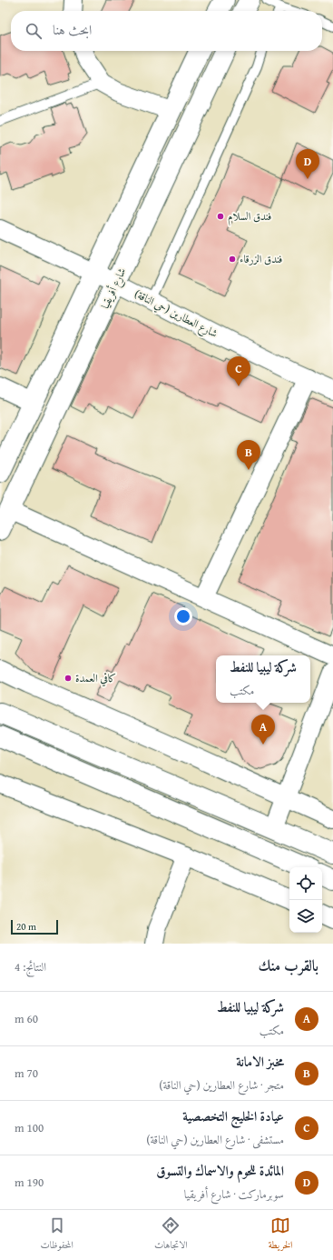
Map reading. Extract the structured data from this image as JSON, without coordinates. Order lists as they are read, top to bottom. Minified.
{"streets":{"main road":["شارع أفريقيا"],"street":["شارع العطارين (حي الناقة)"]},"crossings":[["شارع أفريقيا","شارع العطارين (حي الناقة)"]],"places":["فندق السلام","فندق الزرقاء","كافي العمدة"],"scale_bar":"20 m","page":{"search":"ابحث هنا","pins":["D","C","B","A"],"popup":["شركة ليبيا للنفط","مكتب"],"scale":"20 m","heading":["بالقرب منك","النتائج: 4"],"list":[{"mark":"A","name":"شركة ليبيا للنفط","note":"مكتب","value":"60 m"},{"mark":"B","name":"مخبز الامانة","note":"متجر · شارع العطارين (حي الناقة)","value":"70 m"},{"mark":"C","name":"عيادة الخليج التخصصية","note":"مستشفى · شارع العطارين (حي الناقة)","value":"100 m"},{"mark":"D","name":"المائدة للحوم والاسماك والتسوق","note":"سوبرماركت · شارع أفريقيا","value":"190 m"}],"nav":["الخريطة","الاتجاهات","المحفوظات"]}}
